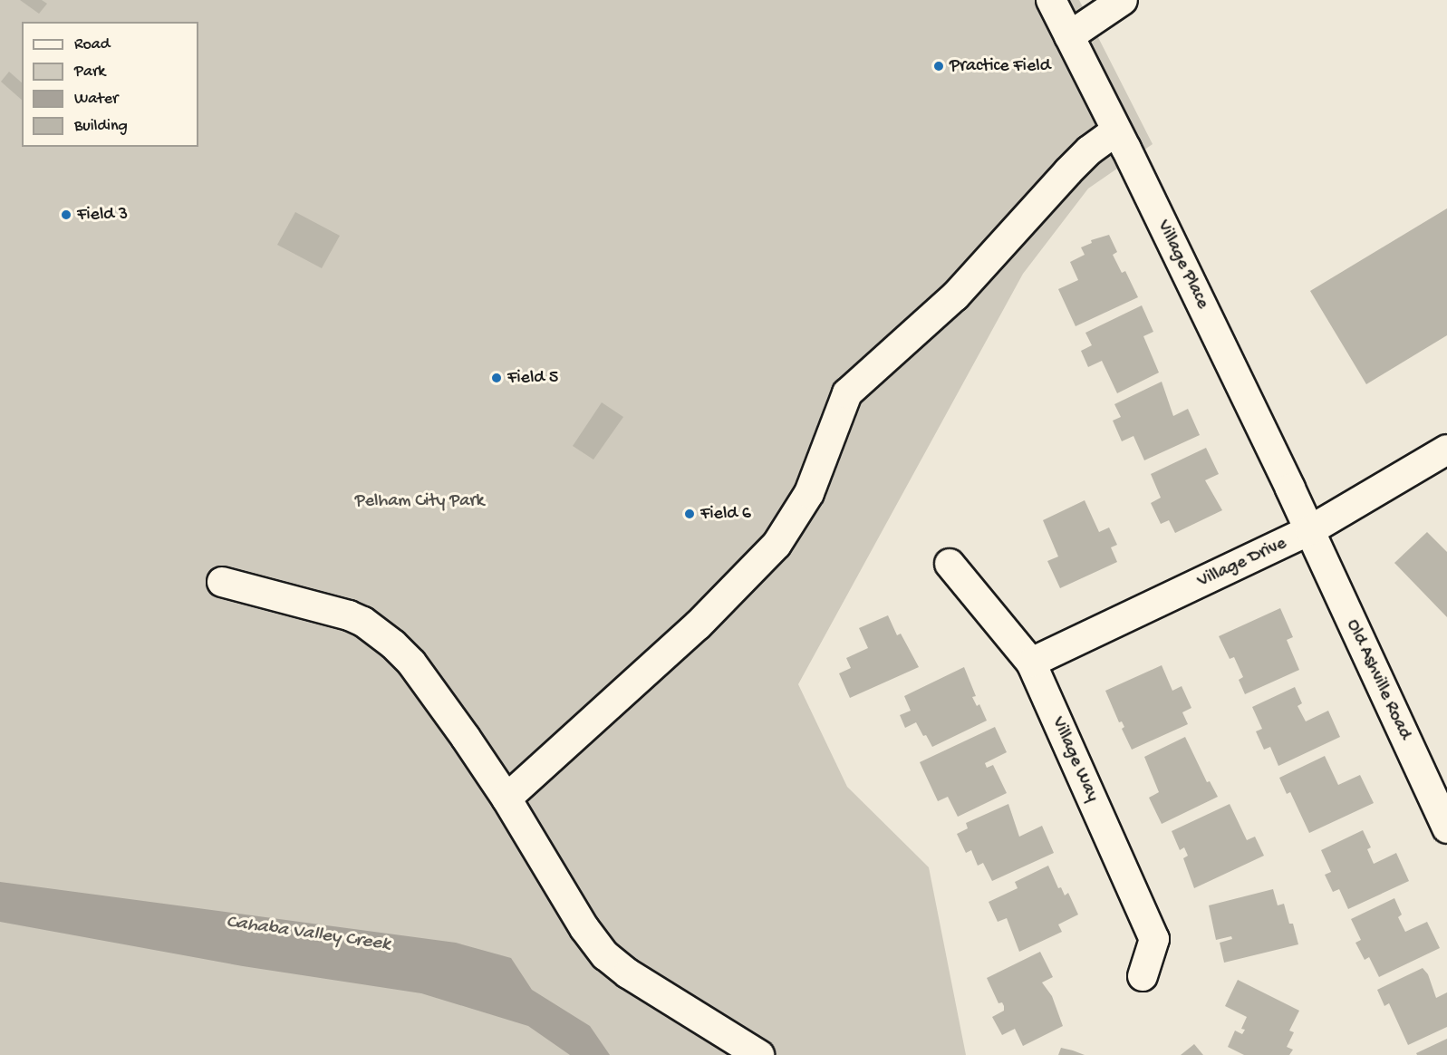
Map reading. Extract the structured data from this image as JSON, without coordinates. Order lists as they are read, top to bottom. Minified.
{"streets":{"street":["Village Place","Village Drive","Old Ashville Road","Village Way"]},"crossings":[["Village Place","Village Drive"],["Village Place","Old Ashville Road"],["Village Drive","Old Ashville Road"],["Village Drive","Village Way"]],"water":["Cahaba Valley Creek"],"parks":["Pelham City Park"],"places":["Practice Field","Field 3","Field 5","Field 6"],"legend":["Road","Park","Water","Building"]}
